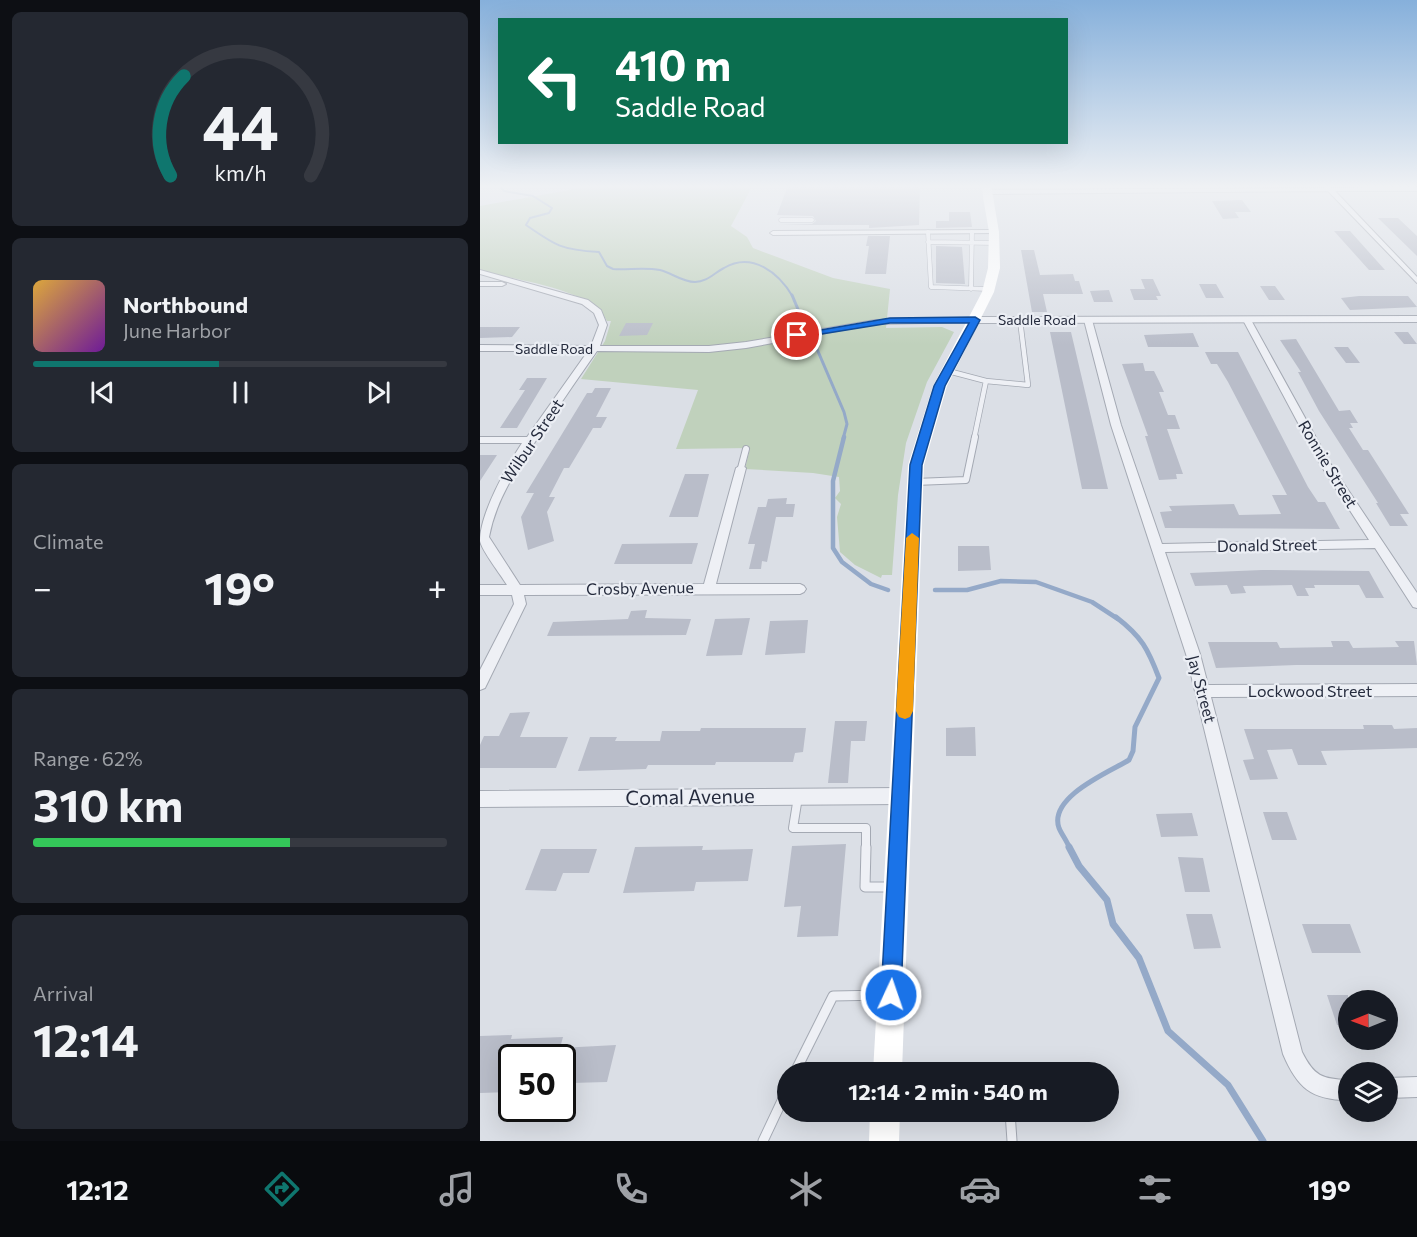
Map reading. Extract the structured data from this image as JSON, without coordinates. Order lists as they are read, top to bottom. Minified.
{"streets":{"street":["Saddle Road","Wilbur Street","Ronnie Street","Donald Street","Crosby Avenue","Jay Street","Lockwood Street","Comal Avenue"]},"crossings":[["Saddle Road","Wilbur Street"],["Saddle Road","Ronnie Street"],["Saddle Road","Jay Street"],["Wilbur Street","Crosby Avenue"],["Ronnie Street","Donald Street"],["Donald Street","Jay Street"],["Jay Street","Lockwood Street"]],"north":"left","page":{"turn":["410 m","Saddle Road"],"song":["Northbound","June Harbor"],"tile":["Climate",["Range · 62%","310 km"],["Arrival","12:14"]],"heat":["−","19°","+"],"limit":"50","trip":"12:14 · 2 min · 540 m","tabs":["12:12","19°"],"gauge":["44","km/h"]}}
